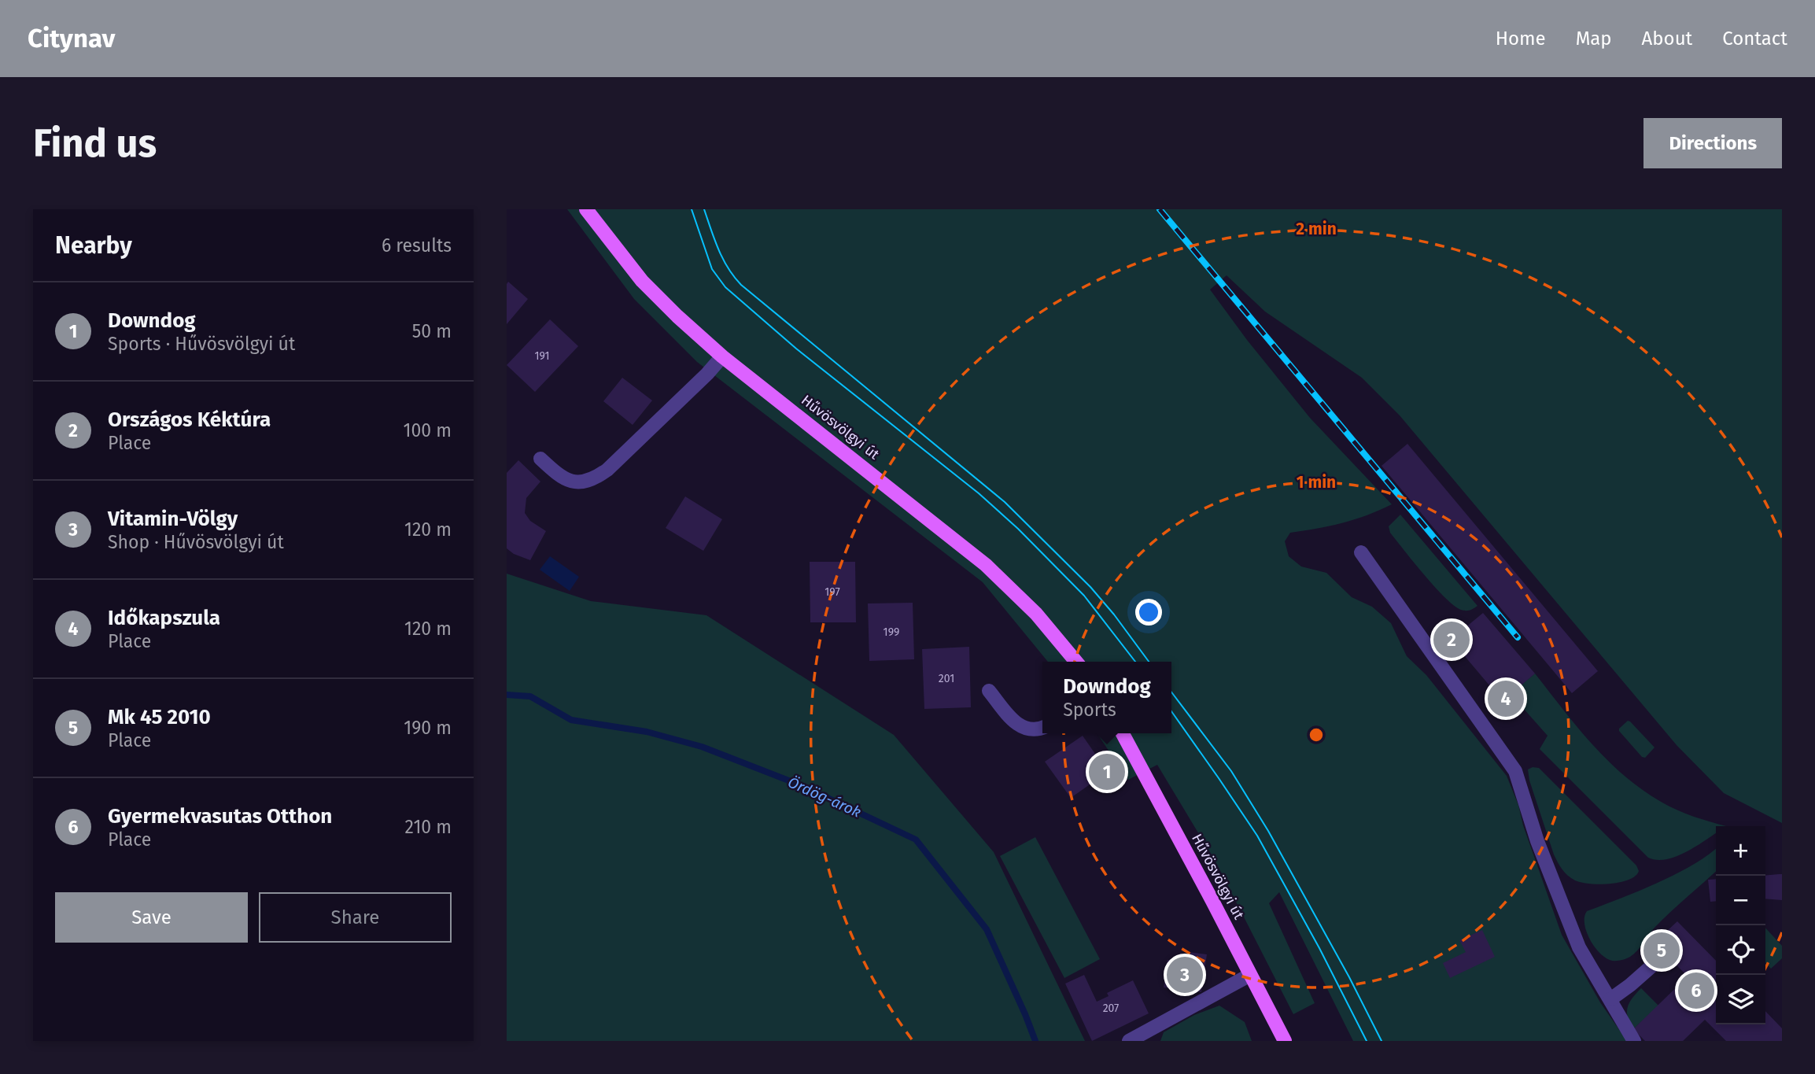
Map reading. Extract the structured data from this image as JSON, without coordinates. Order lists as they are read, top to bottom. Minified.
{"streets":{"main road":["Hűvösvölgyi út"]},"water":["Ördög-árok"],"house_numbers":["191","197","199","201","207"],"page":{"header":"Citynav","nav":["Home","Map","About","Contact"],"buttons":["Directions",["Save","Share"]],"title":"Find us","heading":["Nearby","6 results"],"list":[{"mark":"1","name":"Downdog","note":"Sports · Hűvösvölgyi út","value":"50 m"},{"mark":"2","name":"Országos Kéktúra","note":"Place","value":"100 m"},{"mark":"3","name":"Vitamin-Völgy","note":"Shop · Hűvösvölgyi út","value":"120 m"},{"mark":"4","name":"Időkapszula","note":"Place","value":"120 m"},{"mark":"5","name":"Mk 45 2010","note":"Place","value":"190 m"},{"mark":"6","name":"Gyermekvasutas Otthon","note":"Place","value":"210 m"}],"pins":["2","4","1","5","3","6"],"popup":["Downdog","Sports"],"map_buttons":["+","−"]},"rings":["2 min","1 min"]}
